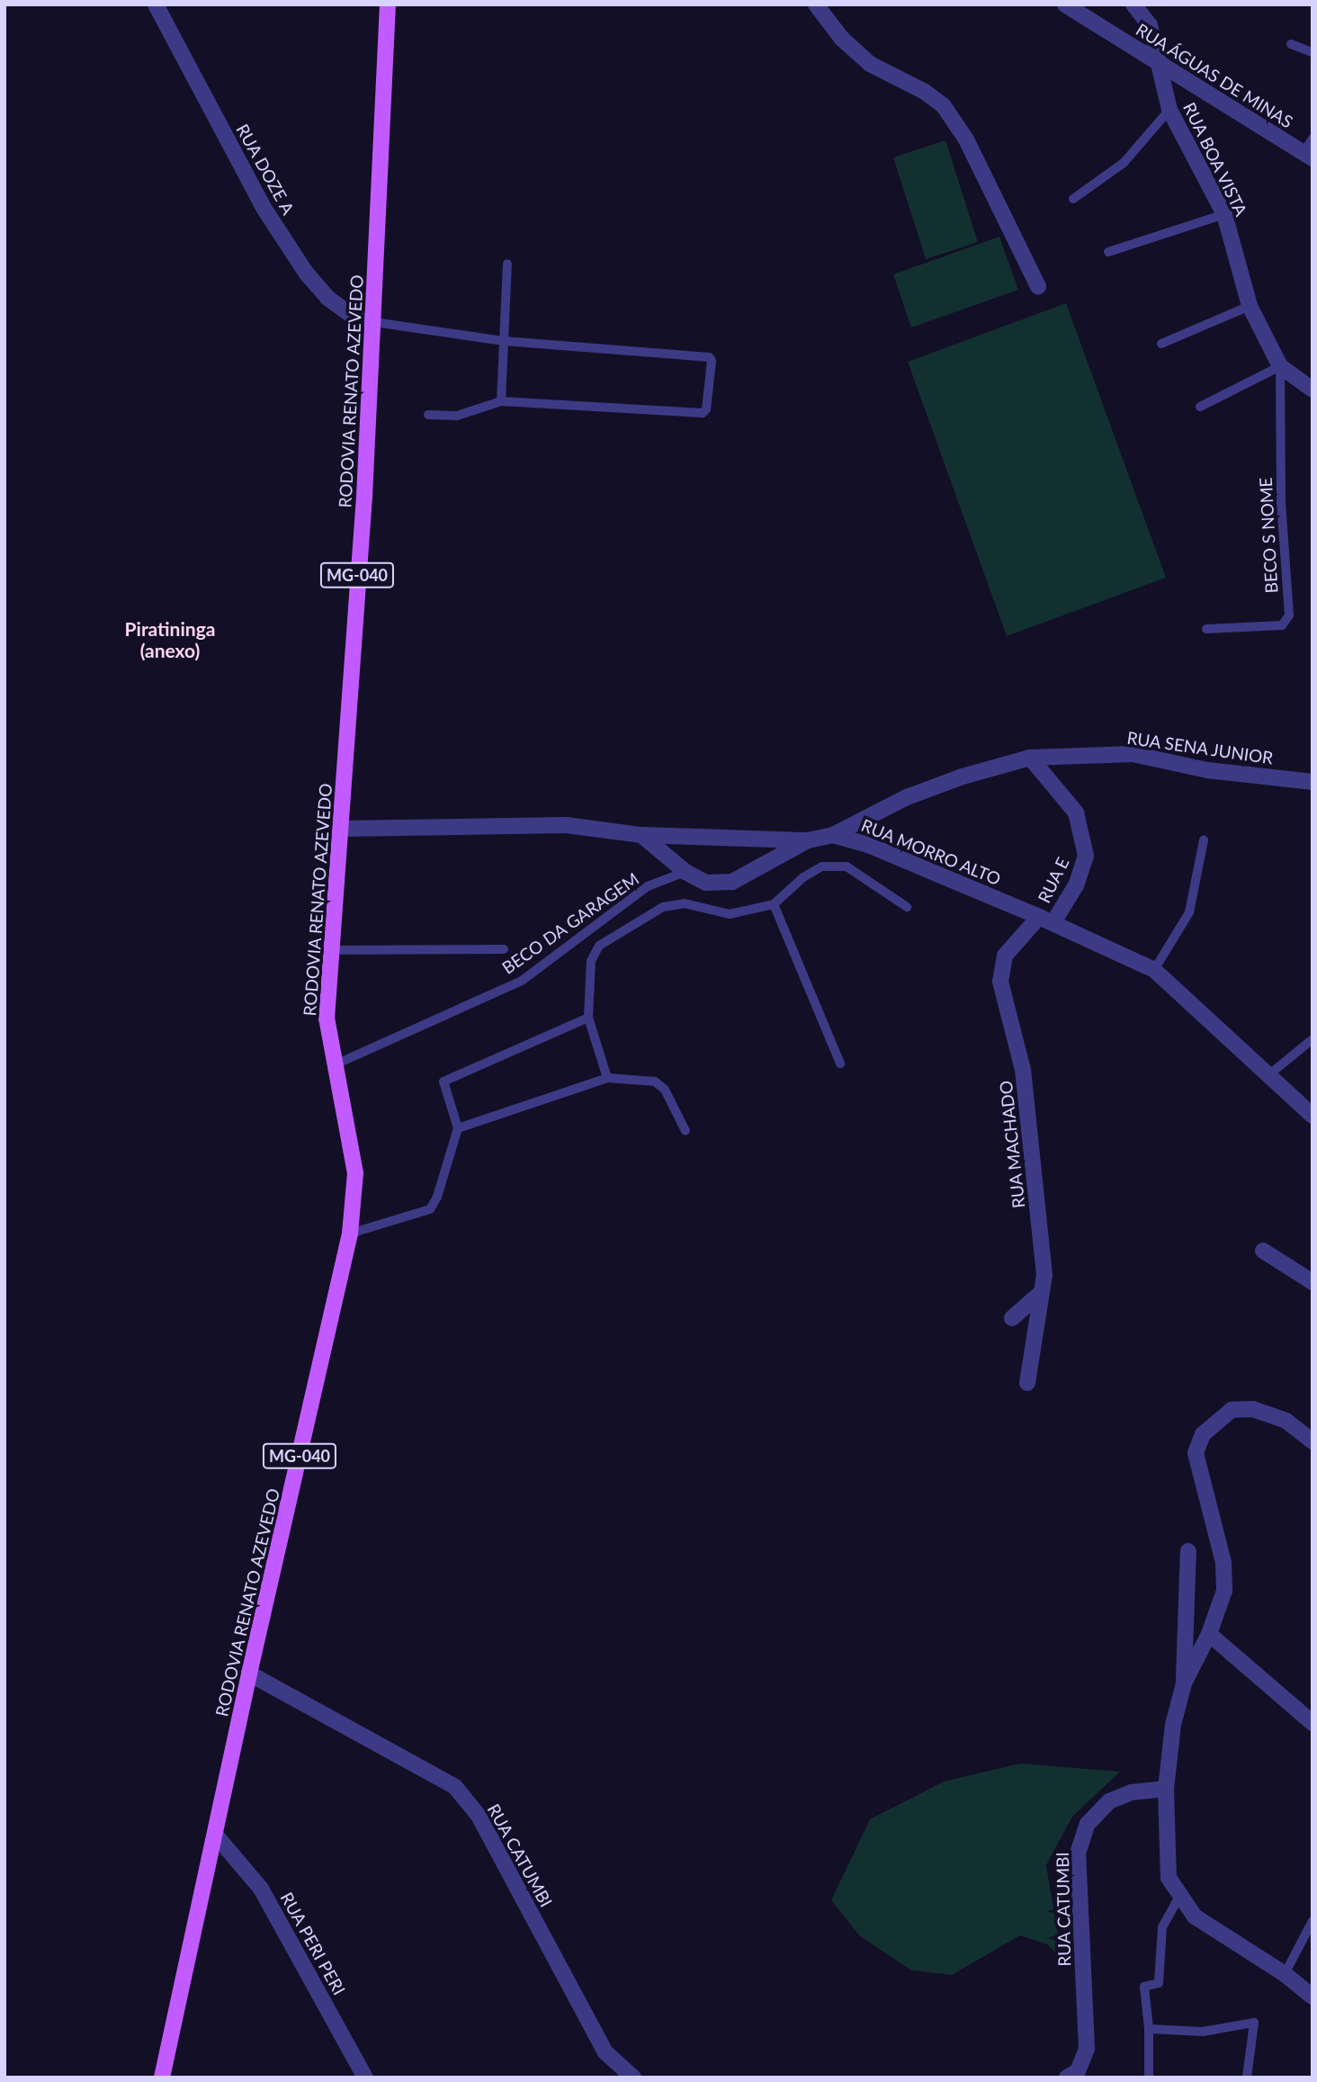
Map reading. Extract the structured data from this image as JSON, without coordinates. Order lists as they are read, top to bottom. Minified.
{"streets":{"main road":["RODOVIA RENATO AZEVEDO","MG-040"],"street":["RUA ÁGUAS DE MINAS","RUA BOA VISTA","RUA DOZE A","RUA SENA JUNIOR","RUA MORRO ALTO","RUA E","RUA MACHADO","RUA CATUMBI","RUA PERI PERI"],"lane":["BECO S NOME","BECO DA GARAGEM"]},"crossings":[["RUA ÁGUAS DE MINAS","RUA BOA VISTA"],["RUA BOA VISTA","BECO S NOME"],["RUA DOZE A","RODOVIA RENATO AZEVEDO"],["RODOVIA RENATO AZEVEDO","BECO DA GARAGEM"],["RODOVIA RENATO AZEVEDO","RUA CATUMBI"],["RODOVIA RENATO AZEVEDO","RUA PERI PERI"],["RUA SENA JUNIOR","RUA MORRO ALTO"],["RUA SENA JUNIOR","RUA E"],["RUA MORRO ALTO","RUA E"],["RUA MORRO ALTO","BECO DA GARAGEM"],["RUA MORRO ALTO","RUA MACHADO"],["RUA E","RUA MACHADO"]],"districts":["Piratininga (anexo)"]}
